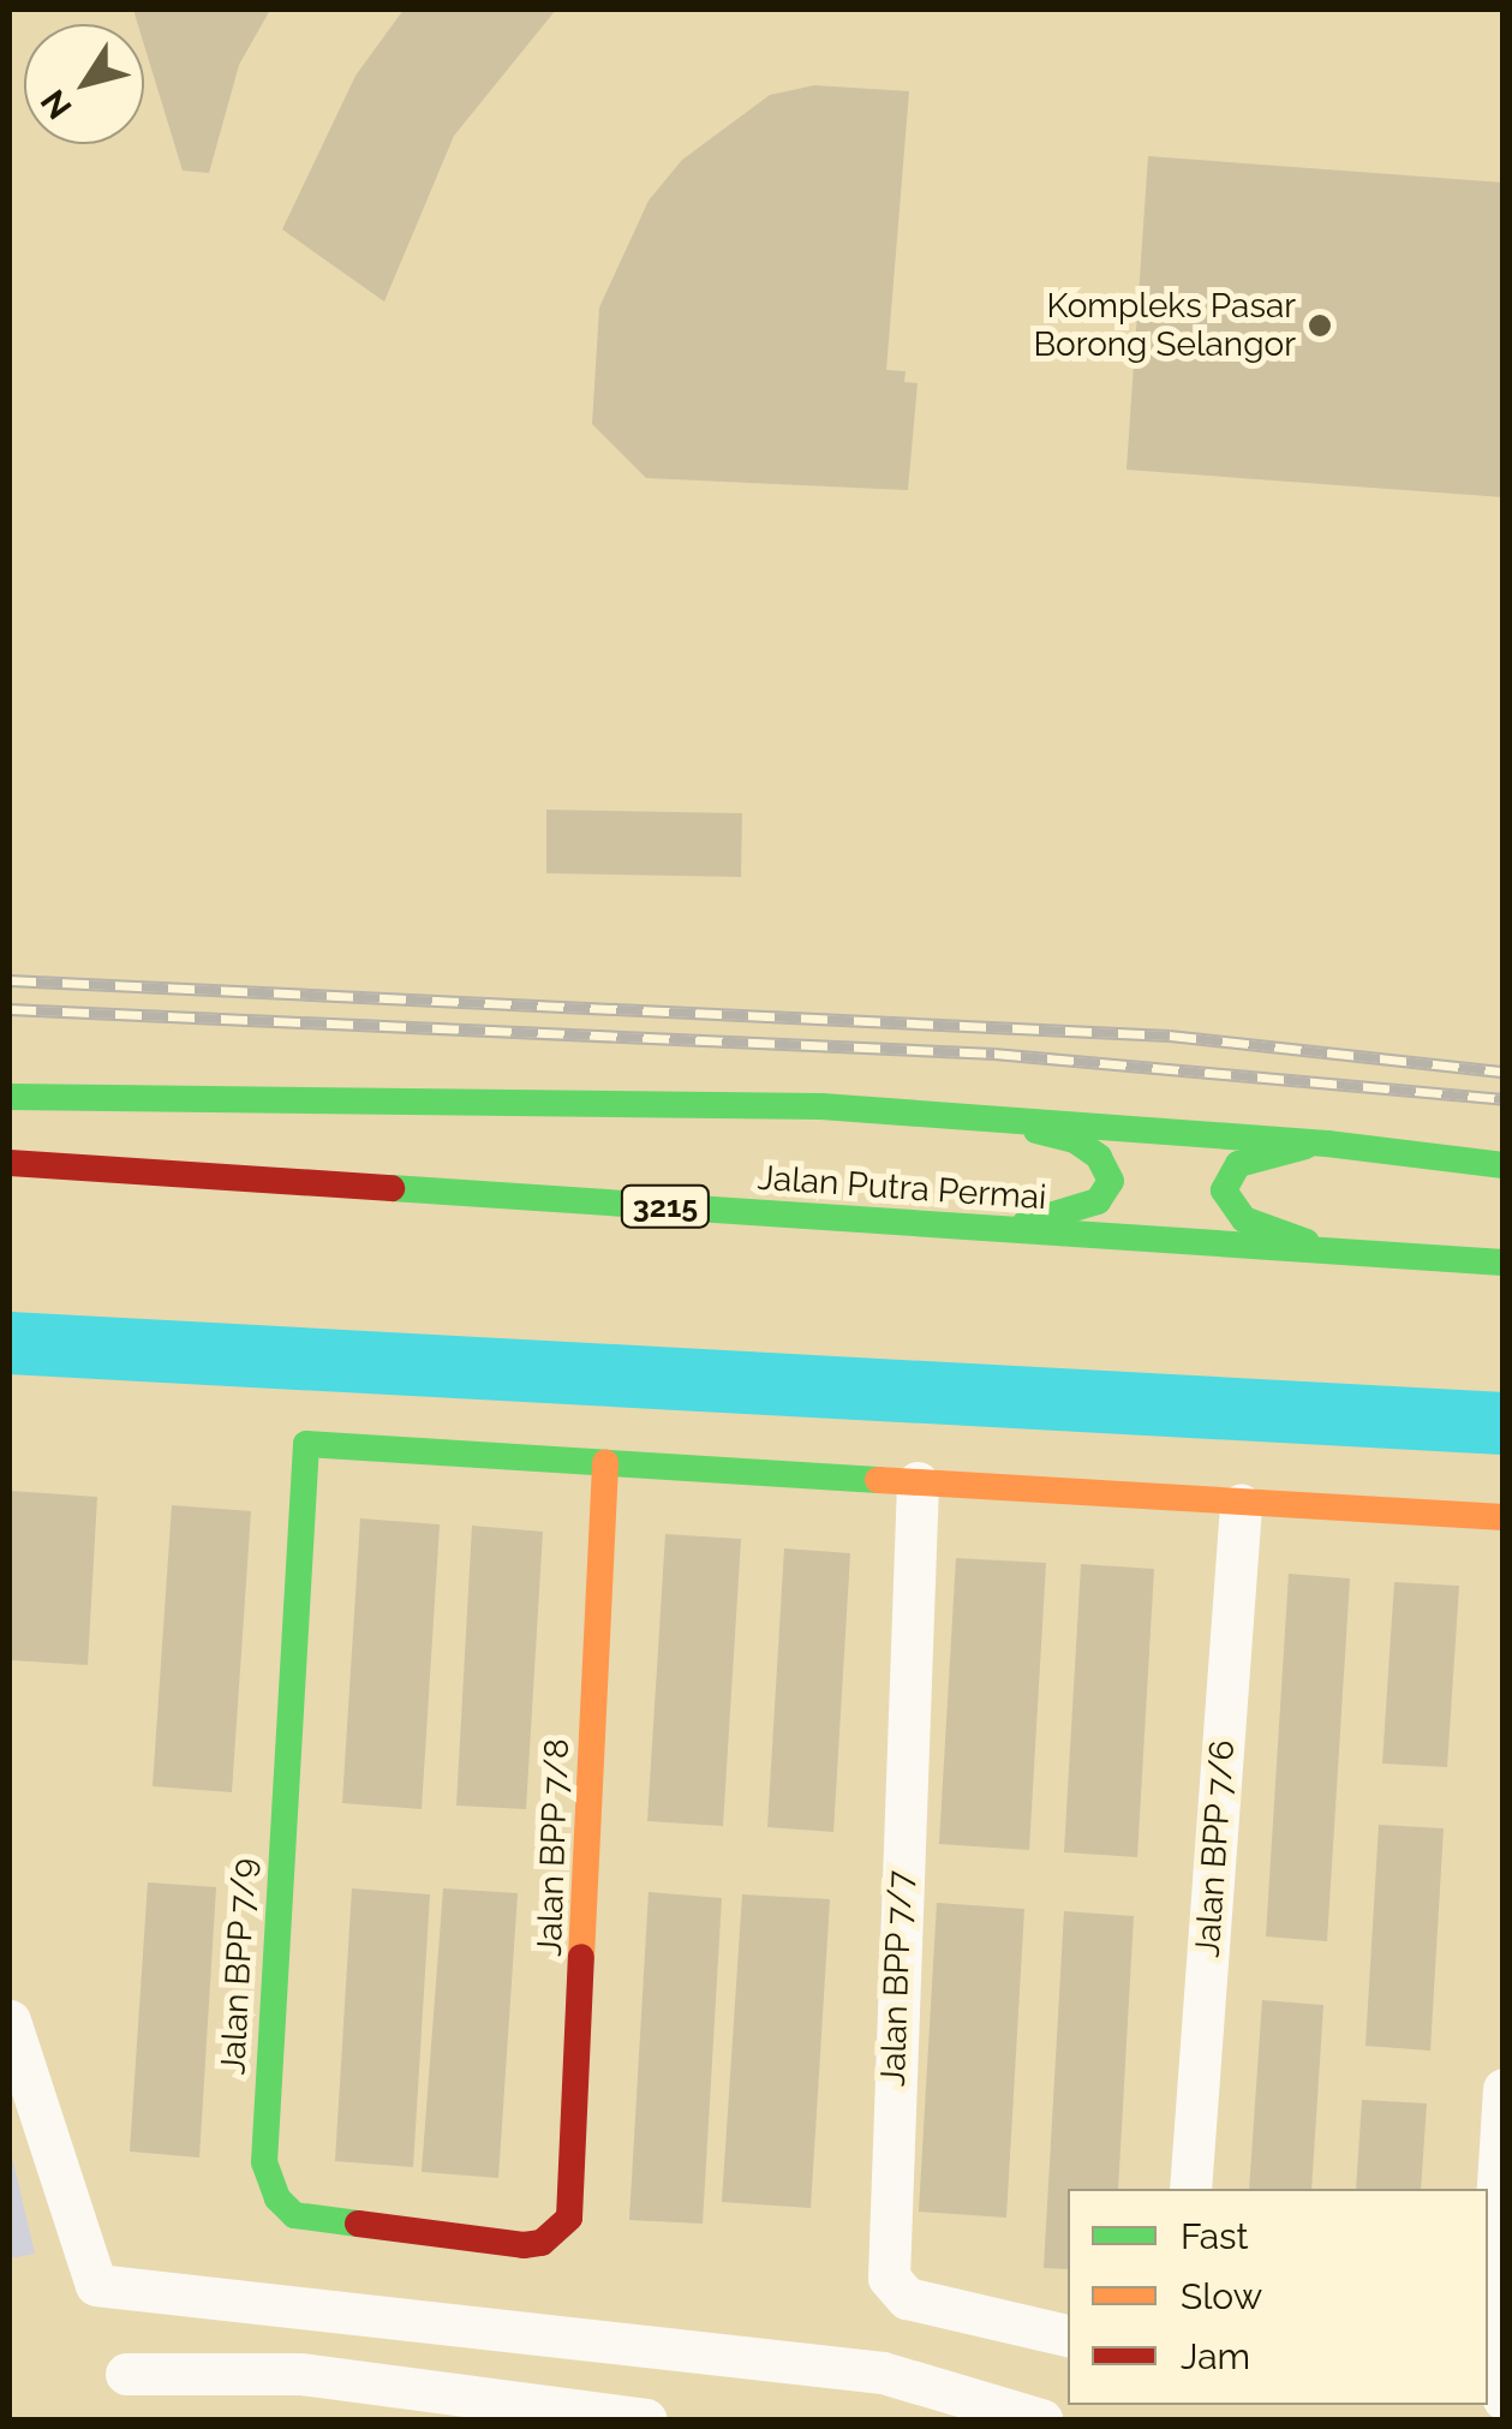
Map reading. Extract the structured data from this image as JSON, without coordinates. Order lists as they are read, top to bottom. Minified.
{"streets":{"main road":["Jalan Putra Permai","3215","Jalan BPP 7/8","Jalan BPP 7/9"],"street":["Jalan BPP 7/6","Jalan BPP 7/7"]},"crossings":[["Jalan BPP 7/8","Jalan BPP 7/9"]],"places":["Kompleks Pasar Borong Selangor"],"legend":["Fast","Slow","Jam"],"north":"bottom left"}
